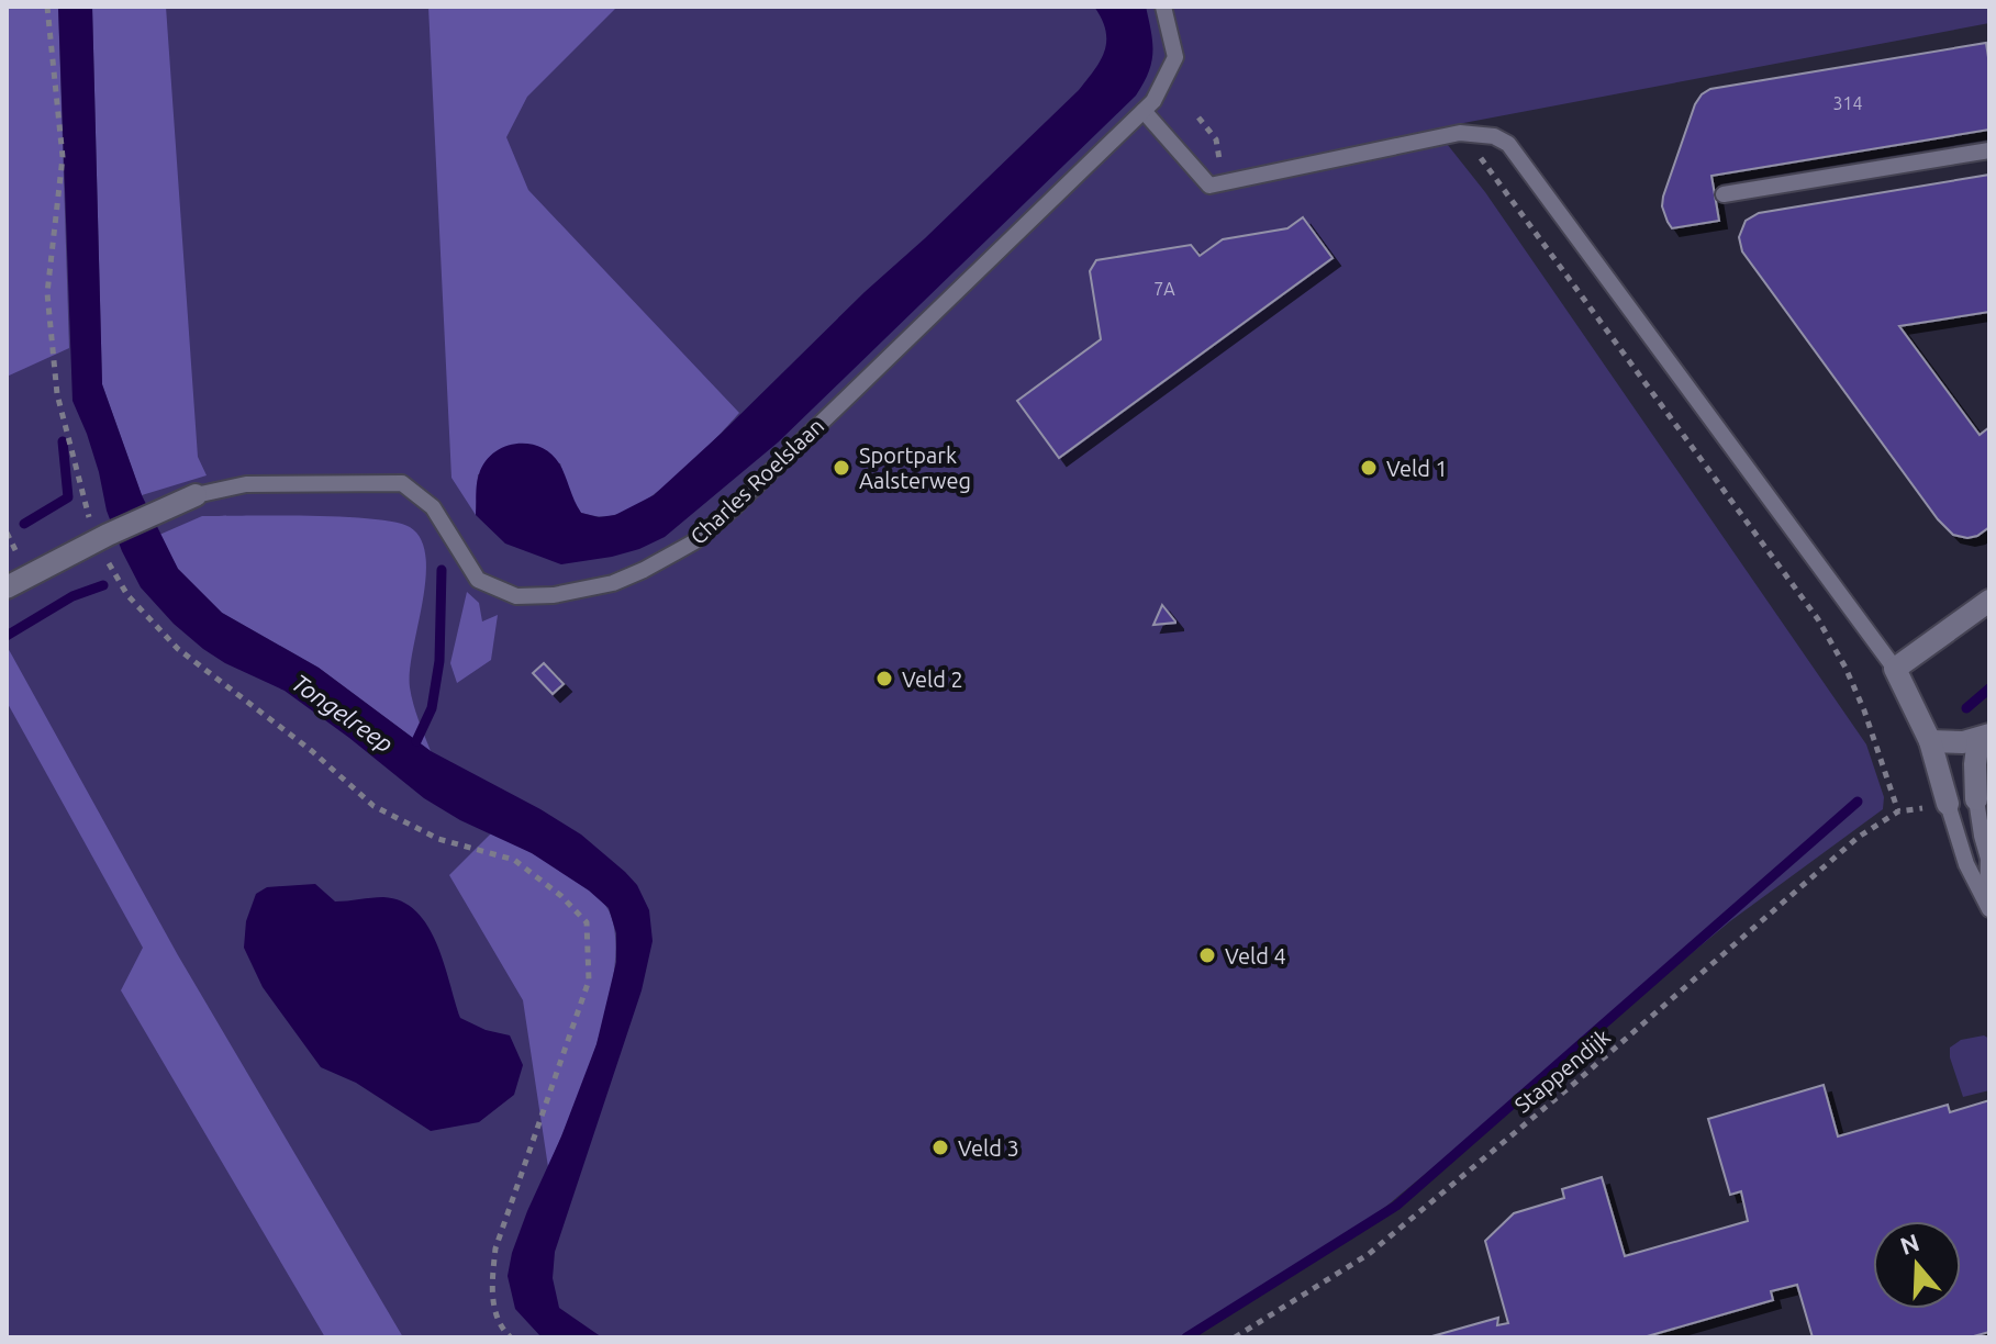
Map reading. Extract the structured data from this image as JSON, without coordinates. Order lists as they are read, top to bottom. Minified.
{"streets":{"street":["Charles Roelslaan"],"path":["Stappendijk"]},"water":["Tongelreep"],"places":["Sportpark Aalsterweg","Veld 1","Veld 2","Veld 4","Veld 3"],"house_numbers":["314","7A"],"north":"top"}
